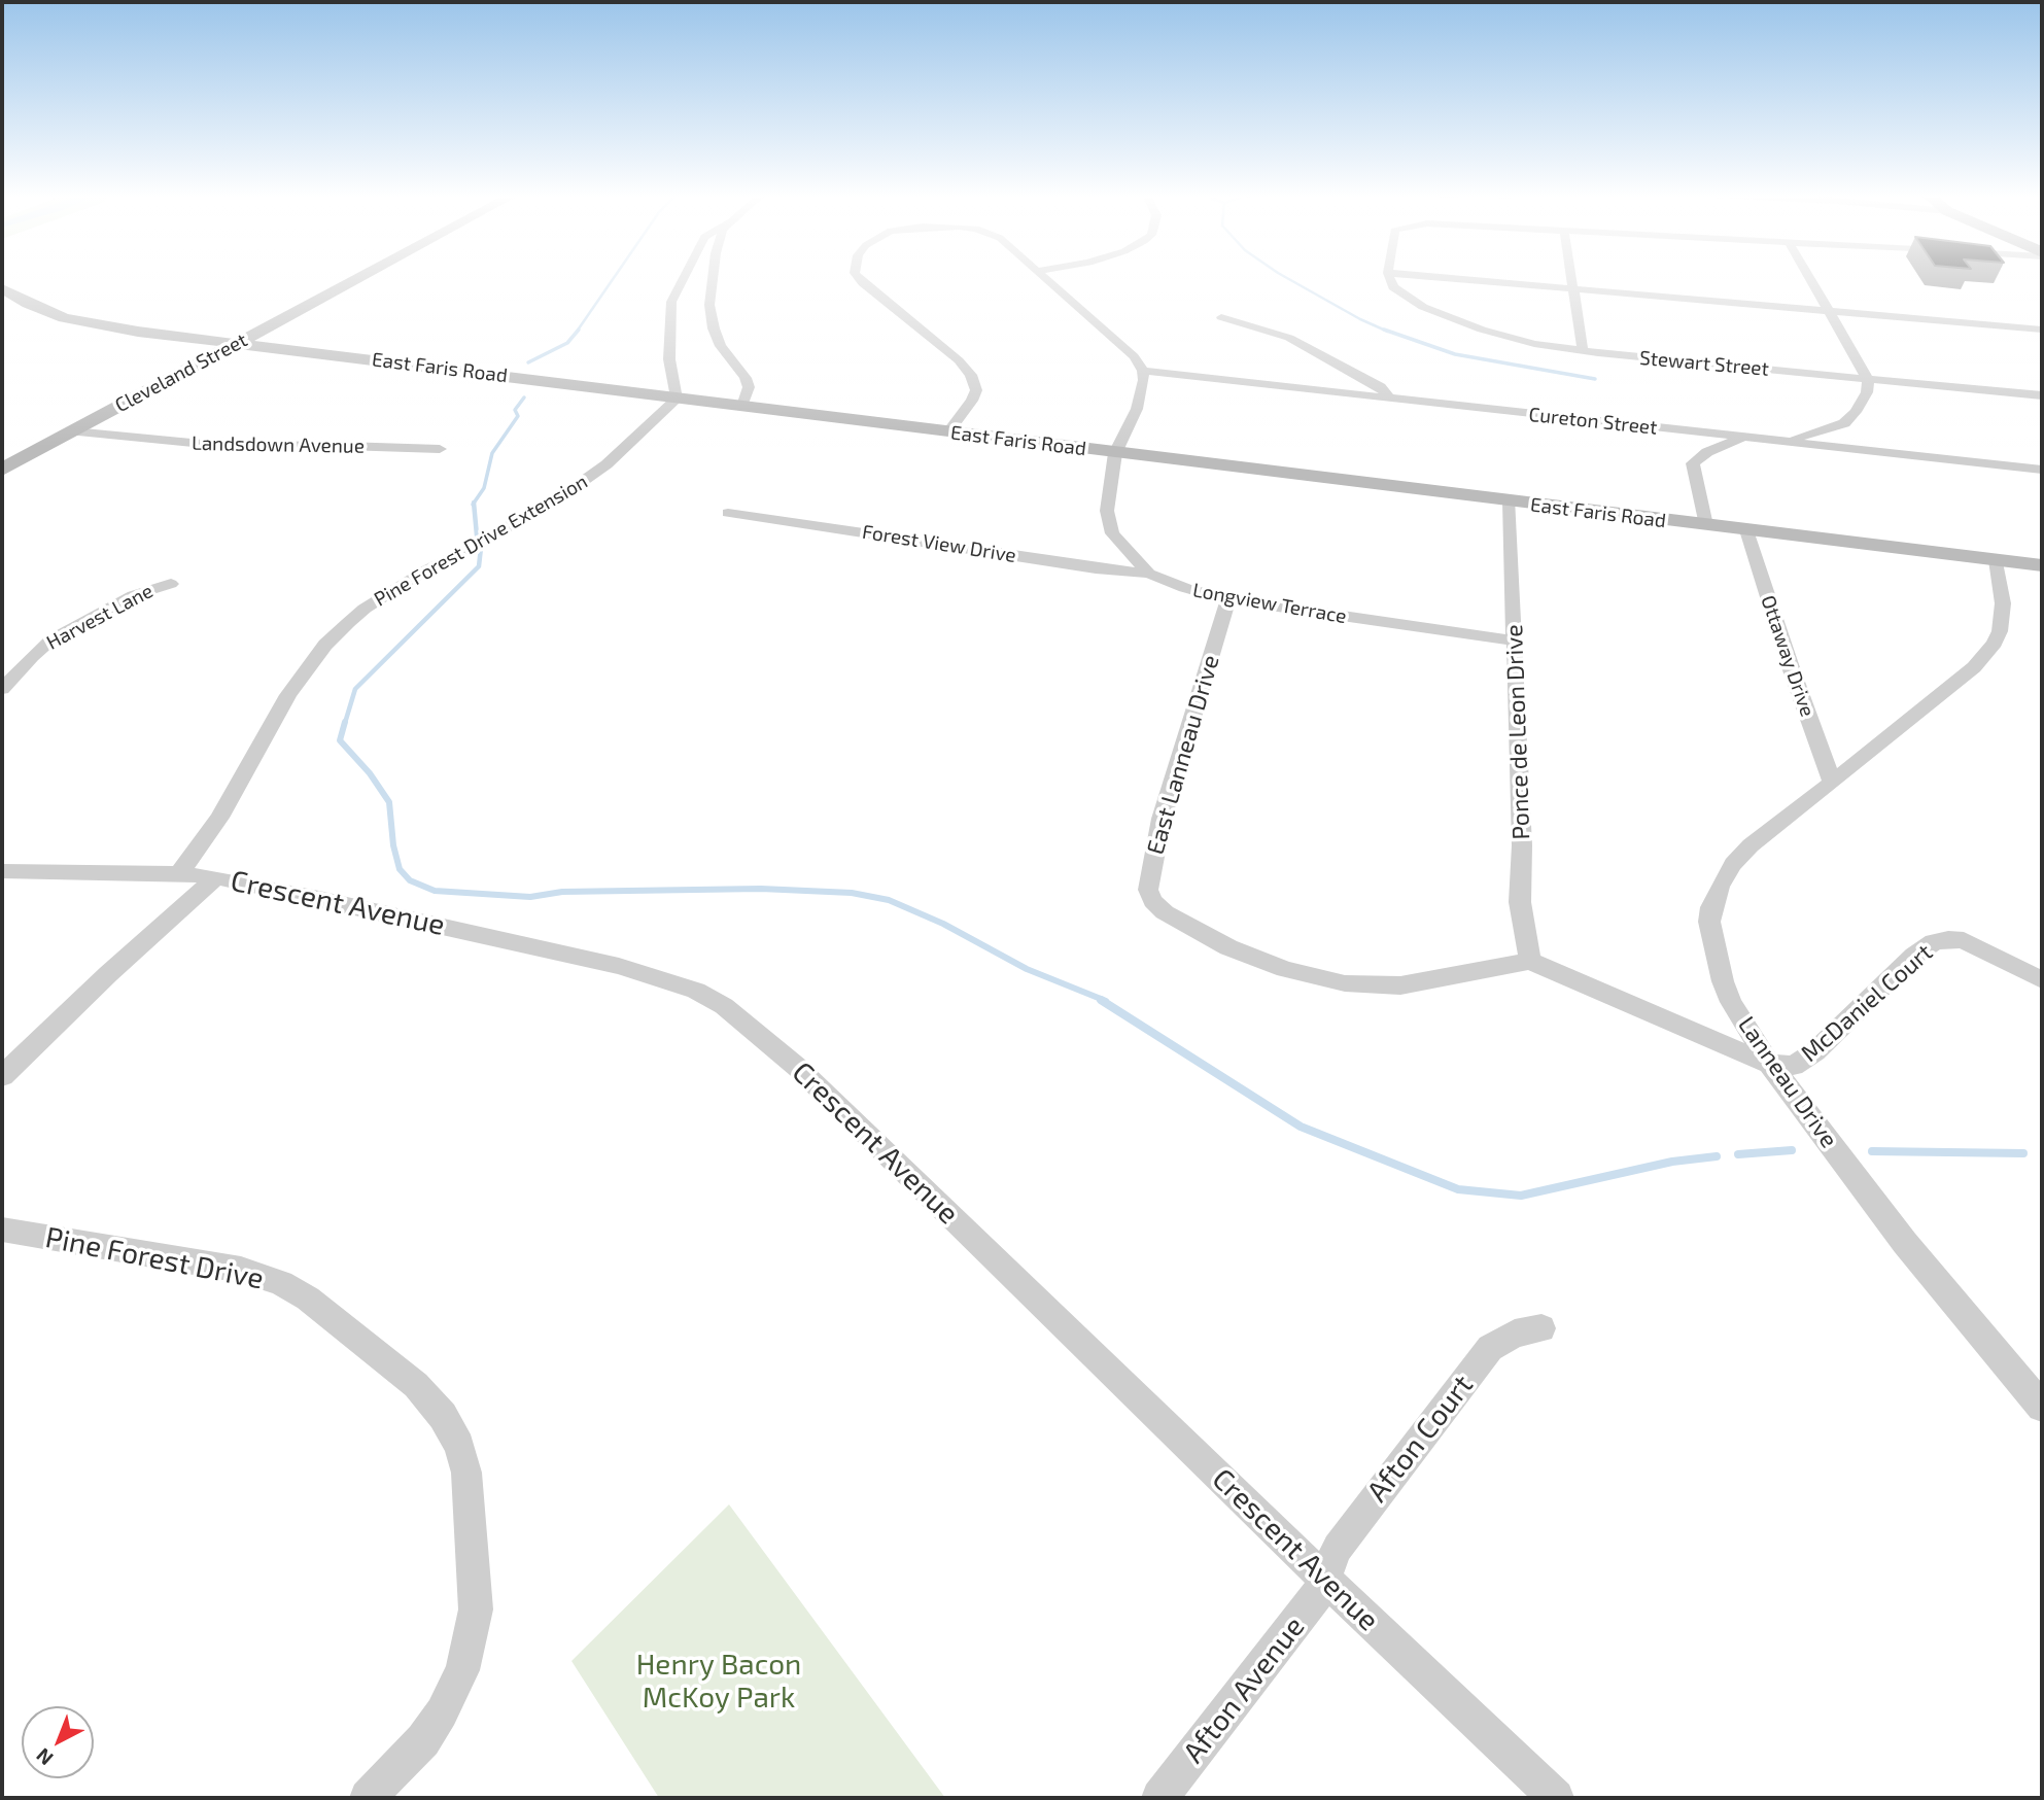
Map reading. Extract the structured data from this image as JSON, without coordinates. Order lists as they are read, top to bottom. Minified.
{"streets":{"main road":["East Faris Road","Cleveland Street"],"street":["Stewart Street","Cureton Street","Landsdown Avenue","Pine Forest Drive Extension","Forest View Drive","Longview Terrace","Harvest Lane","Ottaway Drive","Ponce de Leon Drive","East Lanneau Drive","Crescent Avenue","McDaniel Court","Lanneau Drive","Pine Forest Drive","Afton Court","Afton Avenue"]},"crossings":[["East Faris Road","Cleveland Street"],["East Faris Road","Pine Forest Drive Extension"],["East Faris Road","Longview Terrace"],["East Faris Road","Ottaway Drive"],["East Faris Road","Ponce de Leon Drive"],["East Faris Road","Lanneau Drive"],["Cleveland Street","Landsdown Avenue"],["Cureton Street","Longview Terrace"],["Pine Forest Drive Extension","Crescent Avenue"],["Forest View Drive","Longview Terrace"],["Longview Terrace","Ponce de Leon Drive"],["Longview Terrace","East Lanneau Drive"],["Ottaway Drive","Lanneau Drive"],["Ponce de Leon Drive","East Lanneau Drive"],["Crescent Avenue","Afton Court"],["Crescent Avenue","Afton Avenue"],["McDaniel Court","Lanneau Drive"],["Afton Court","Afton Avenue"]],"parks":["Henry Bacon McKoy Park"],"north":"bottom left"}
